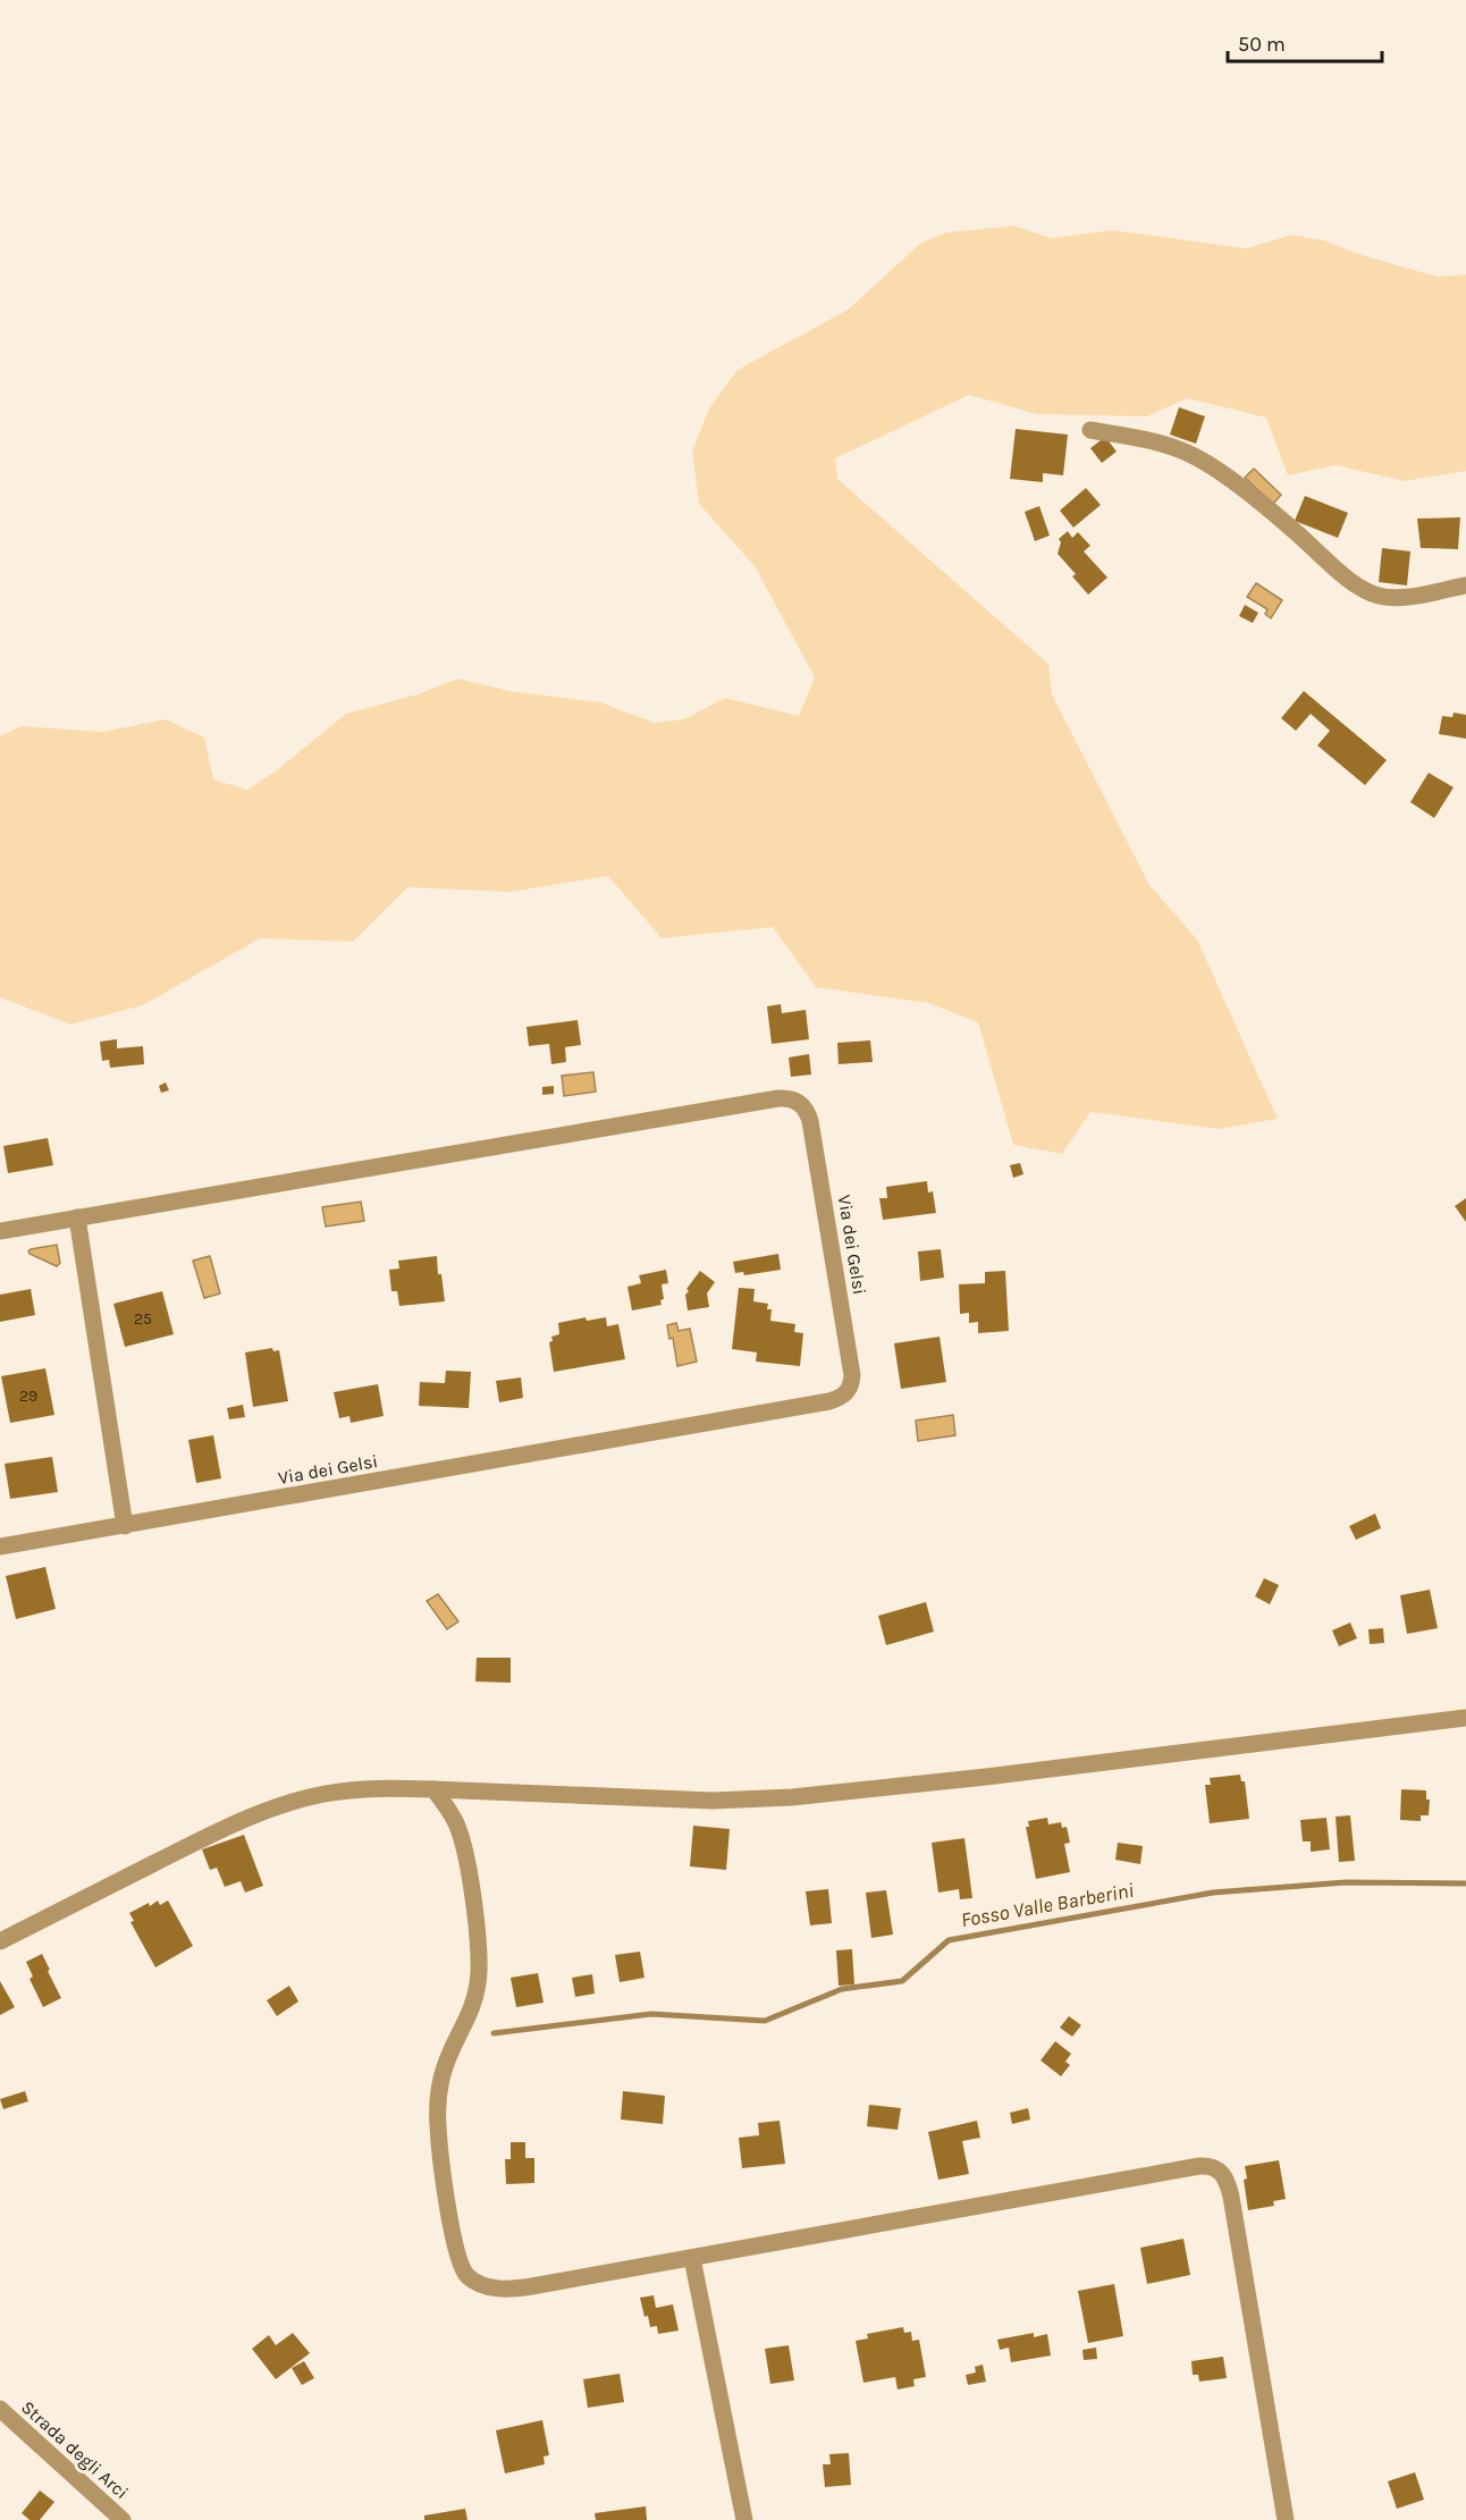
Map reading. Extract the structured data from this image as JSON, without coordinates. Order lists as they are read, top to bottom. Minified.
{"streets":{"street":["Via dei Gelsi","Strada degli Arci"]},"water":["Fosso Valle Barberini"],"house_numbers":["25","29"],"scale_bar":"50 m"}
